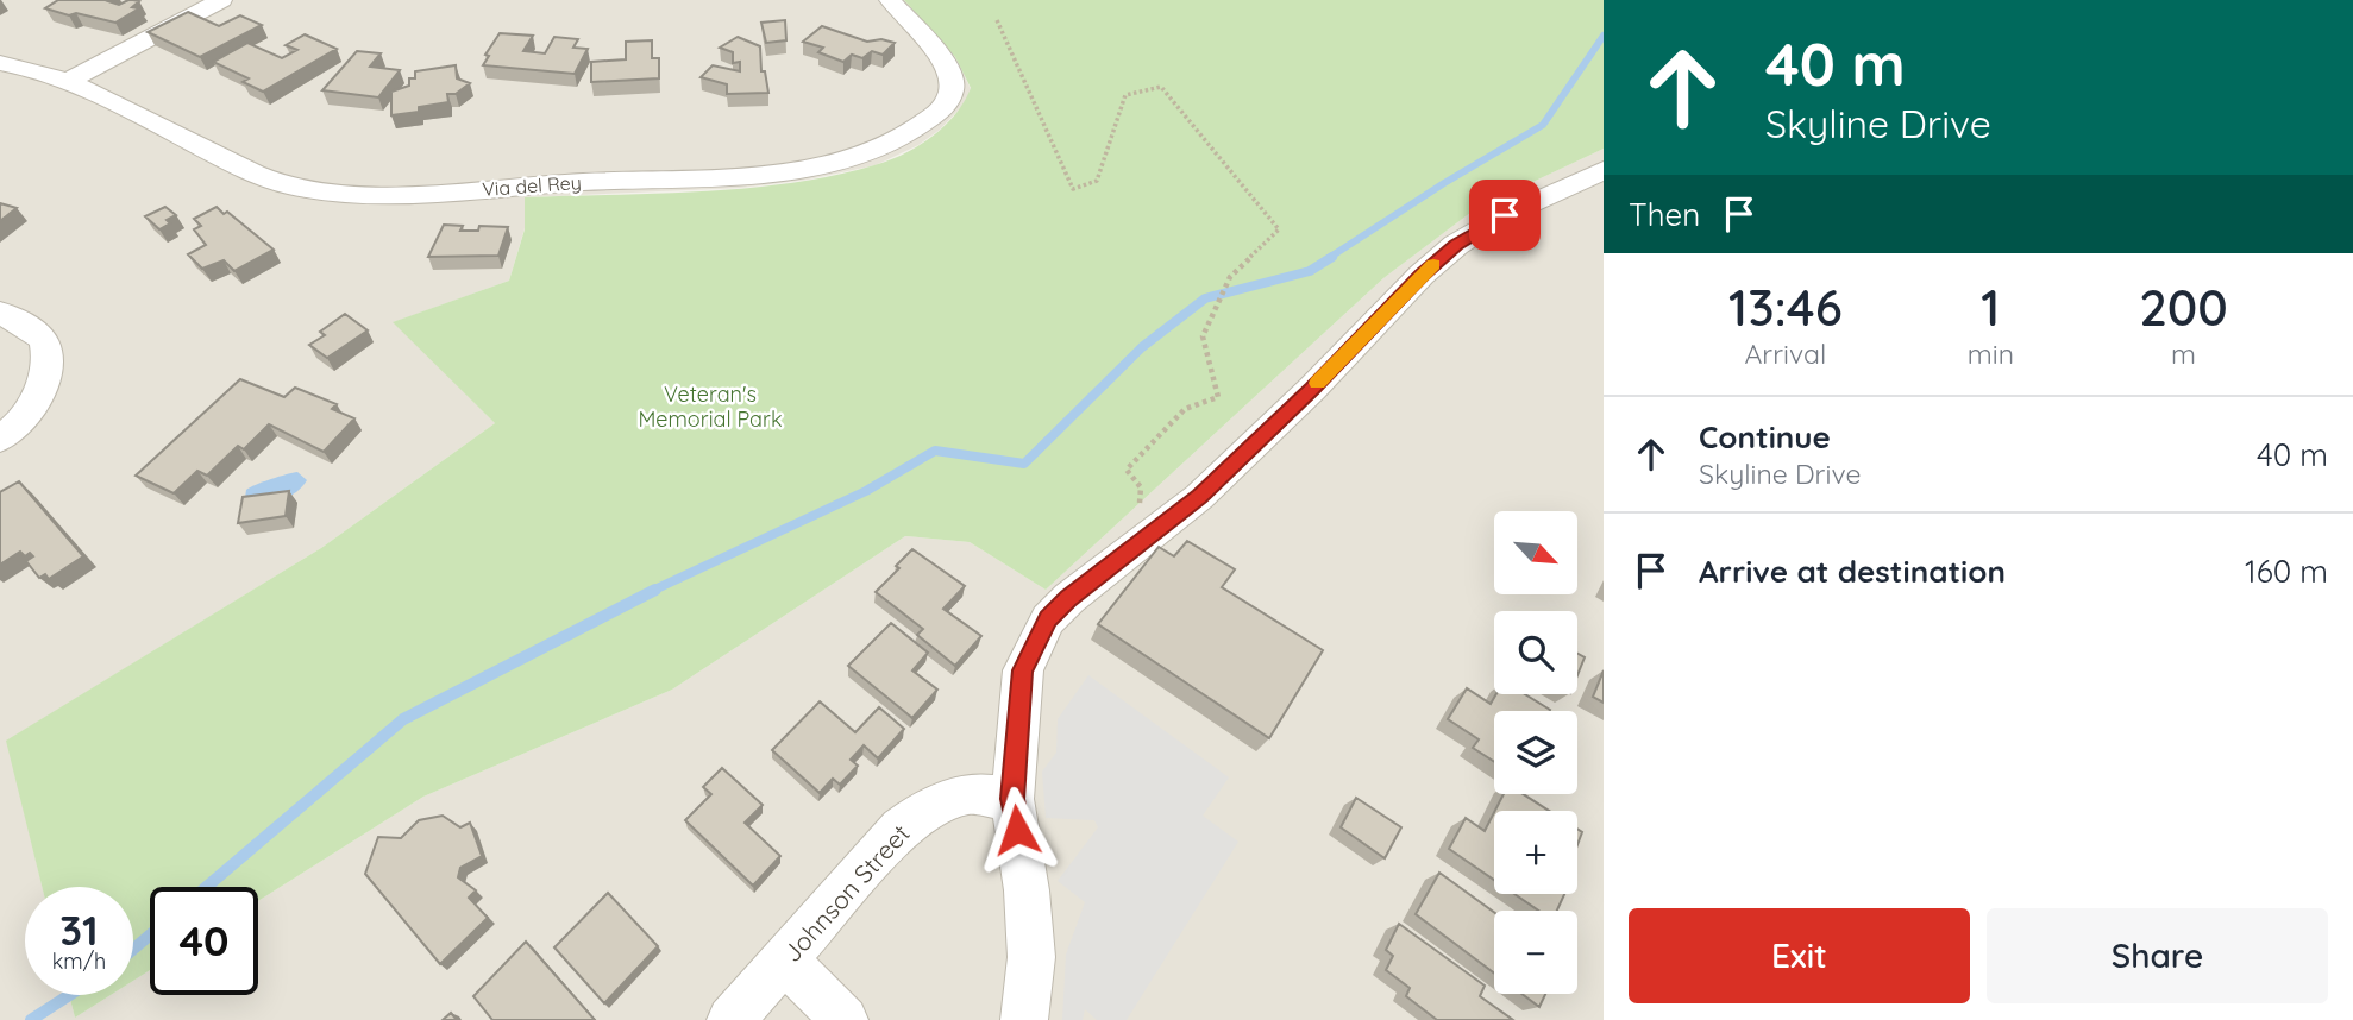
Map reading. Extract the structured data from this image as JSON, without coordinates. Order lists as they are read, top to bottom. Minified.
{"streets":{"street":["Via del Rey","Johnson Street"]},"parks":["Veteran's Memorial Park"],"north":"bottom right","page":{"turn":["40 m","Skyline Drive"],"then":"Then","eta":["13:46","Arrival","1","min","200","m"],"list":[{"name":"Continue","note":"Skyline Drive","value":"40 m"},{"name":"Arrive at destination","value":"160 m"}],"map_buttons":["+","−"],"speed":"31 km/h","limit":"40","buttons":["Exit","Share"]}}
